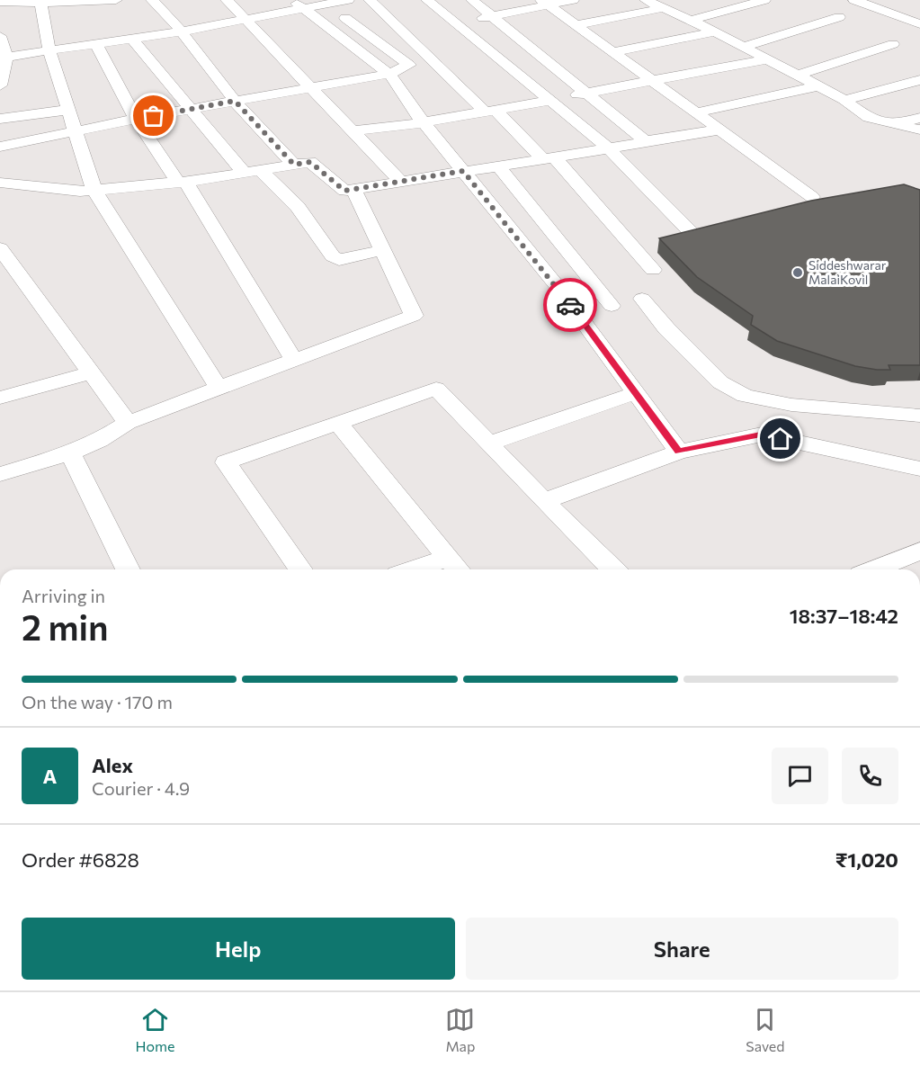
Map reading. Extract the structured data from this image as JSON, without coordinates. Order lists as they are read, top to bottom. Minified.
{"places":["Siddeshwarar MalaiKovil"],"page":{"heading":["2 min","Arriving in","18:37–18:42"],"panel":["Alex","Courier · 4.9","Order #6828","₹1,020"],"bar":"On the way · 170 m","round":"A","buttons":["Help","Share"],"tabs":["Home","Map","Saved"]}}
